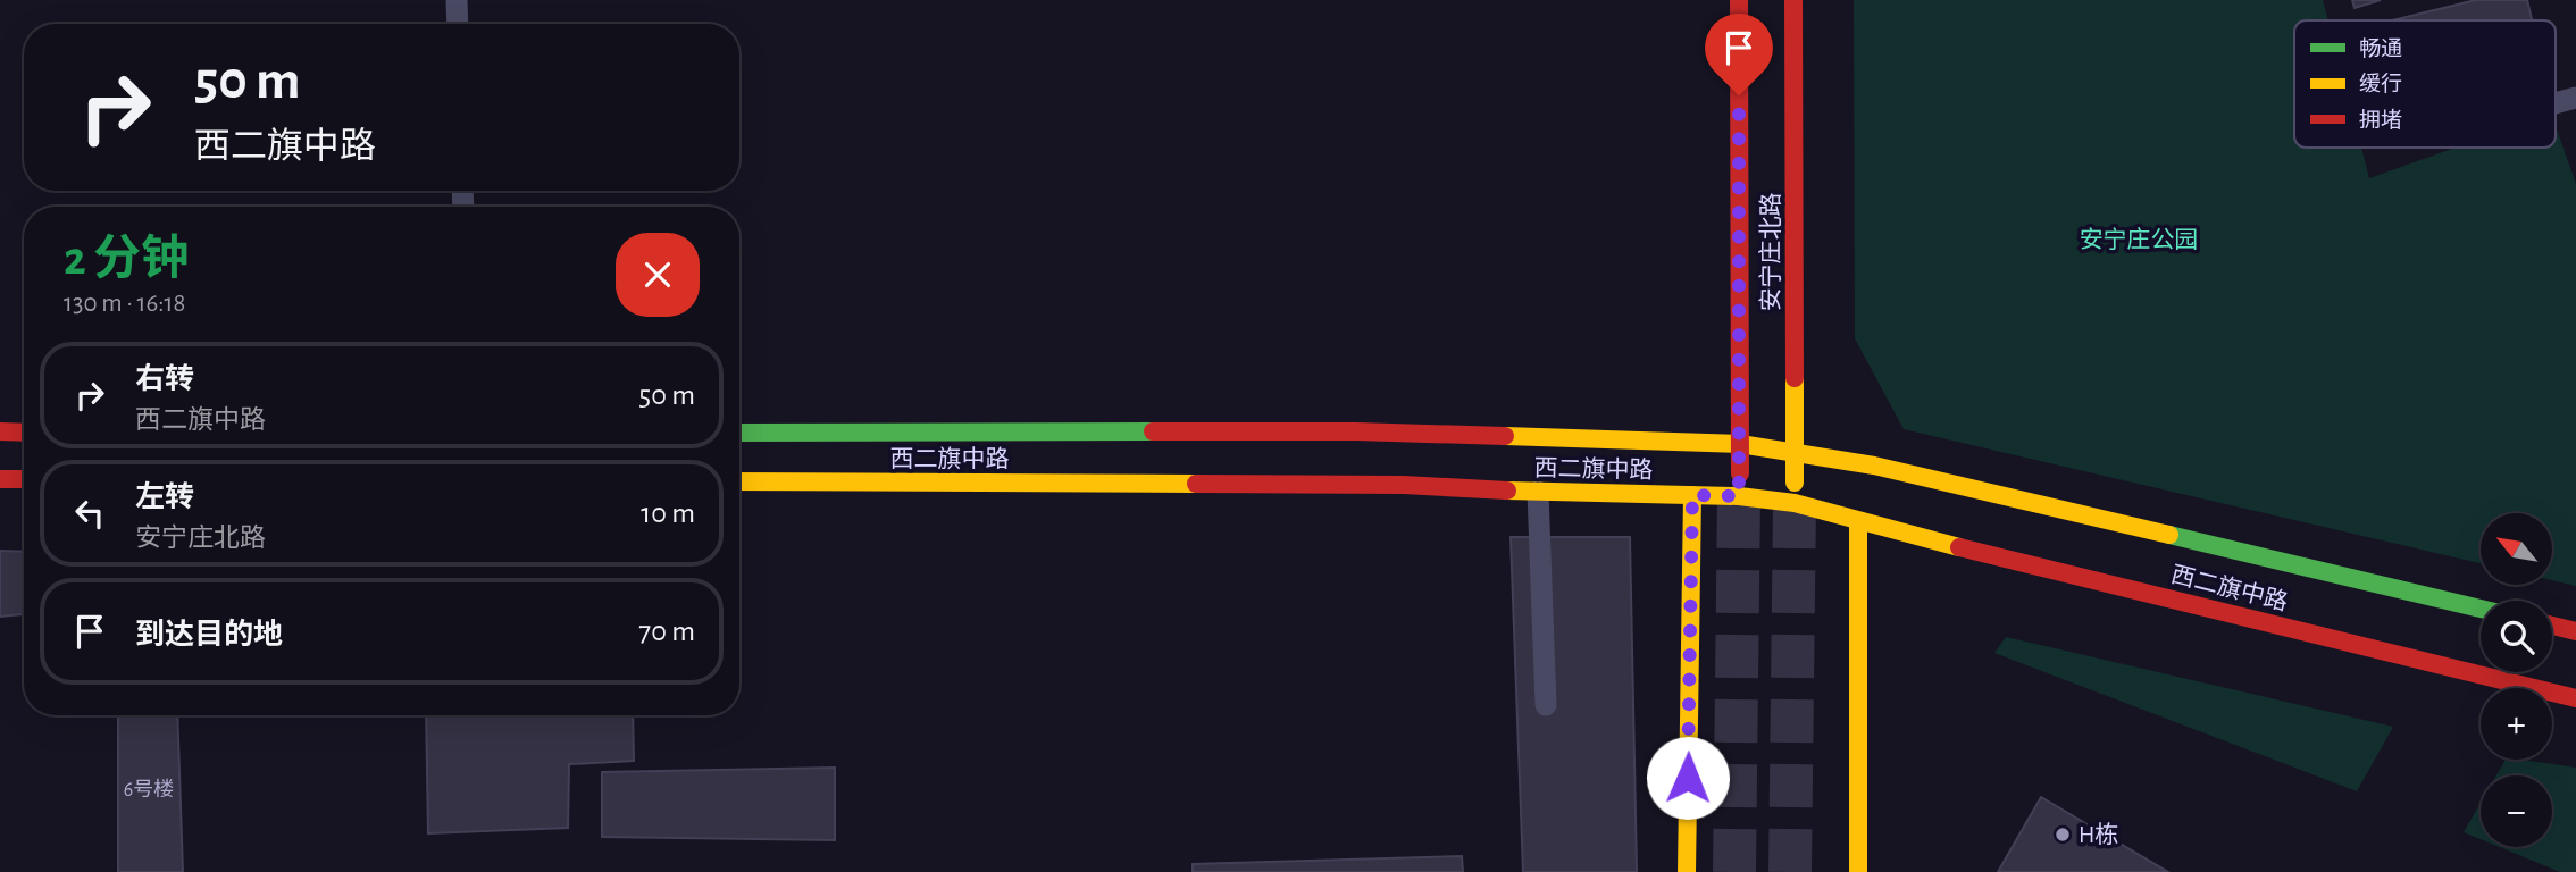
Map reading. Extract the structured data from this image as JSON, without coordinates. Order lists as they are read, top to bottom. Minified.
{"streets":{"main road":["安宁庄北路","西二旗中路"]},"crossings":[["安宁庄北路","西二旗中路"]],"parks":["安宁庄公园"],"places":["H栋"],"house_numbers":["6号楼"],"legend":["畅通","缓行","拥堵"],"north":"top left","page":{"turn":["50 m","西二旗中路"],"heading":["2 分钟","130 m · 16:18"],"list":[{"name":"右转","note":"西二旗中路","value":"50 m"},{"name":"左转","note":"安宁庄北路","value":"10 m"},{"name":"到达目的地","value":"70 m"}],"map_buttons":["+","−"]}}
